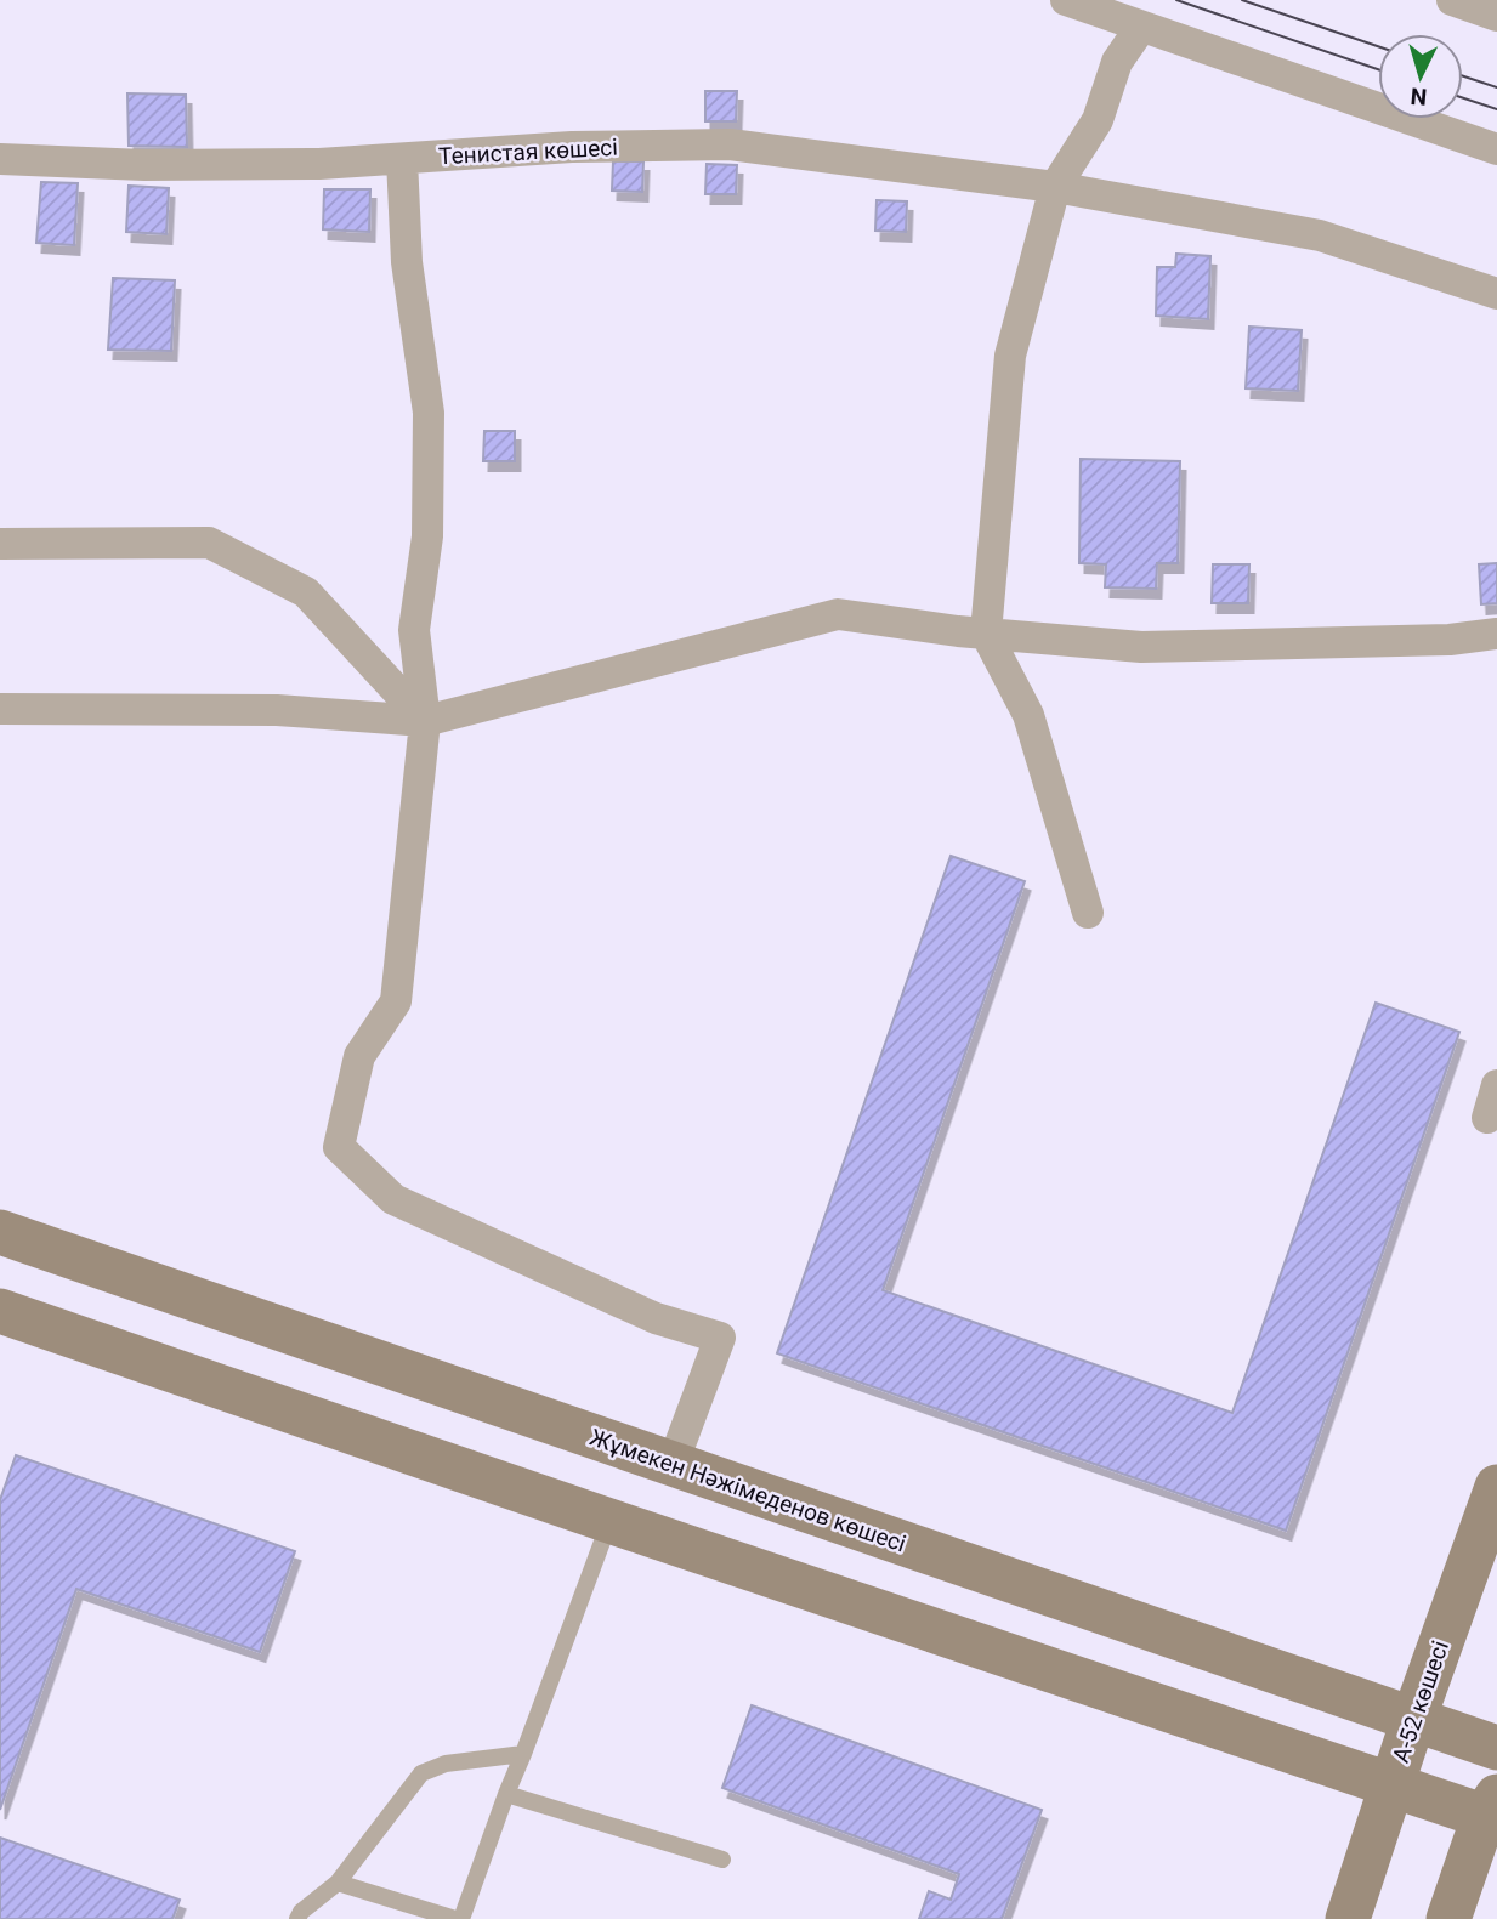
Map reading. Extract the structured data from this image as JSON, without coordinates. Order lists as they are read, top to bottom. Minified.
{"streets":{"main road":["Жұмекен Нәжімеденов көшесі","А-52 көшесі"],"street":["Тенистая көшесі"]},"crossings":[["Жұмекен Нәжімеденов көшесі","А-52 көшесі"]],"north":"bottom"}
